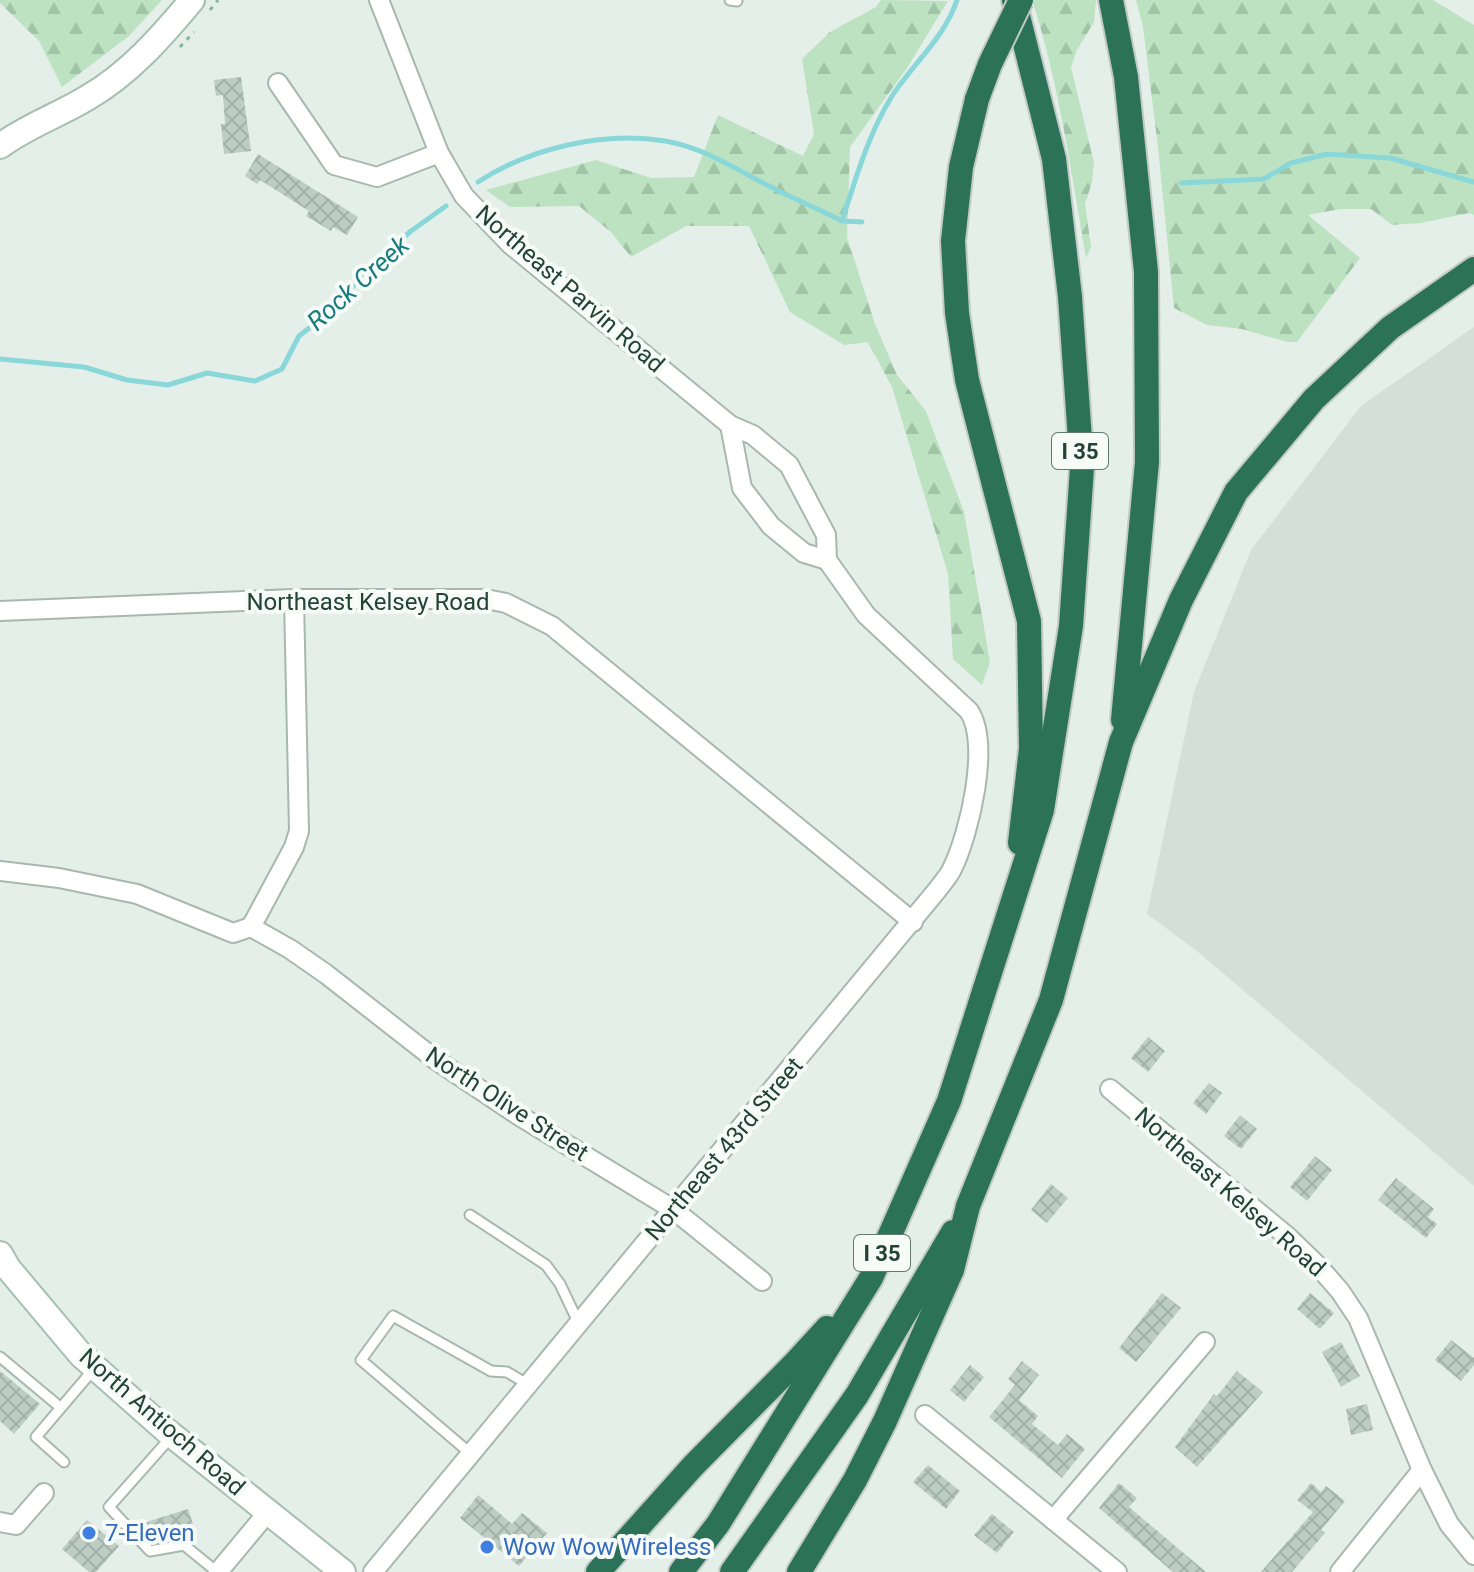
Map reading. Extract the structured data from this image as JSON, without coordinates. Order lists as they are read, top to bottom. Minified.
{"streets":{"highway":["I 35"],"main road":["North Antioch Road"],"street":["Northeast Parvin Road","Northeast Kelsey Road","North Olive Street","Northeast 43rd Street"]},"crossings":[["Northeast Parvin Road","Northeast 43rd Street"],["Northeast Kelsey Road","Northeast 43rd Street"],["North Olive Street","Northeast 43rd Street"]],"water":["Rock Creek"],"places":["7-Eleven","Wow Wow Wireless"]}
